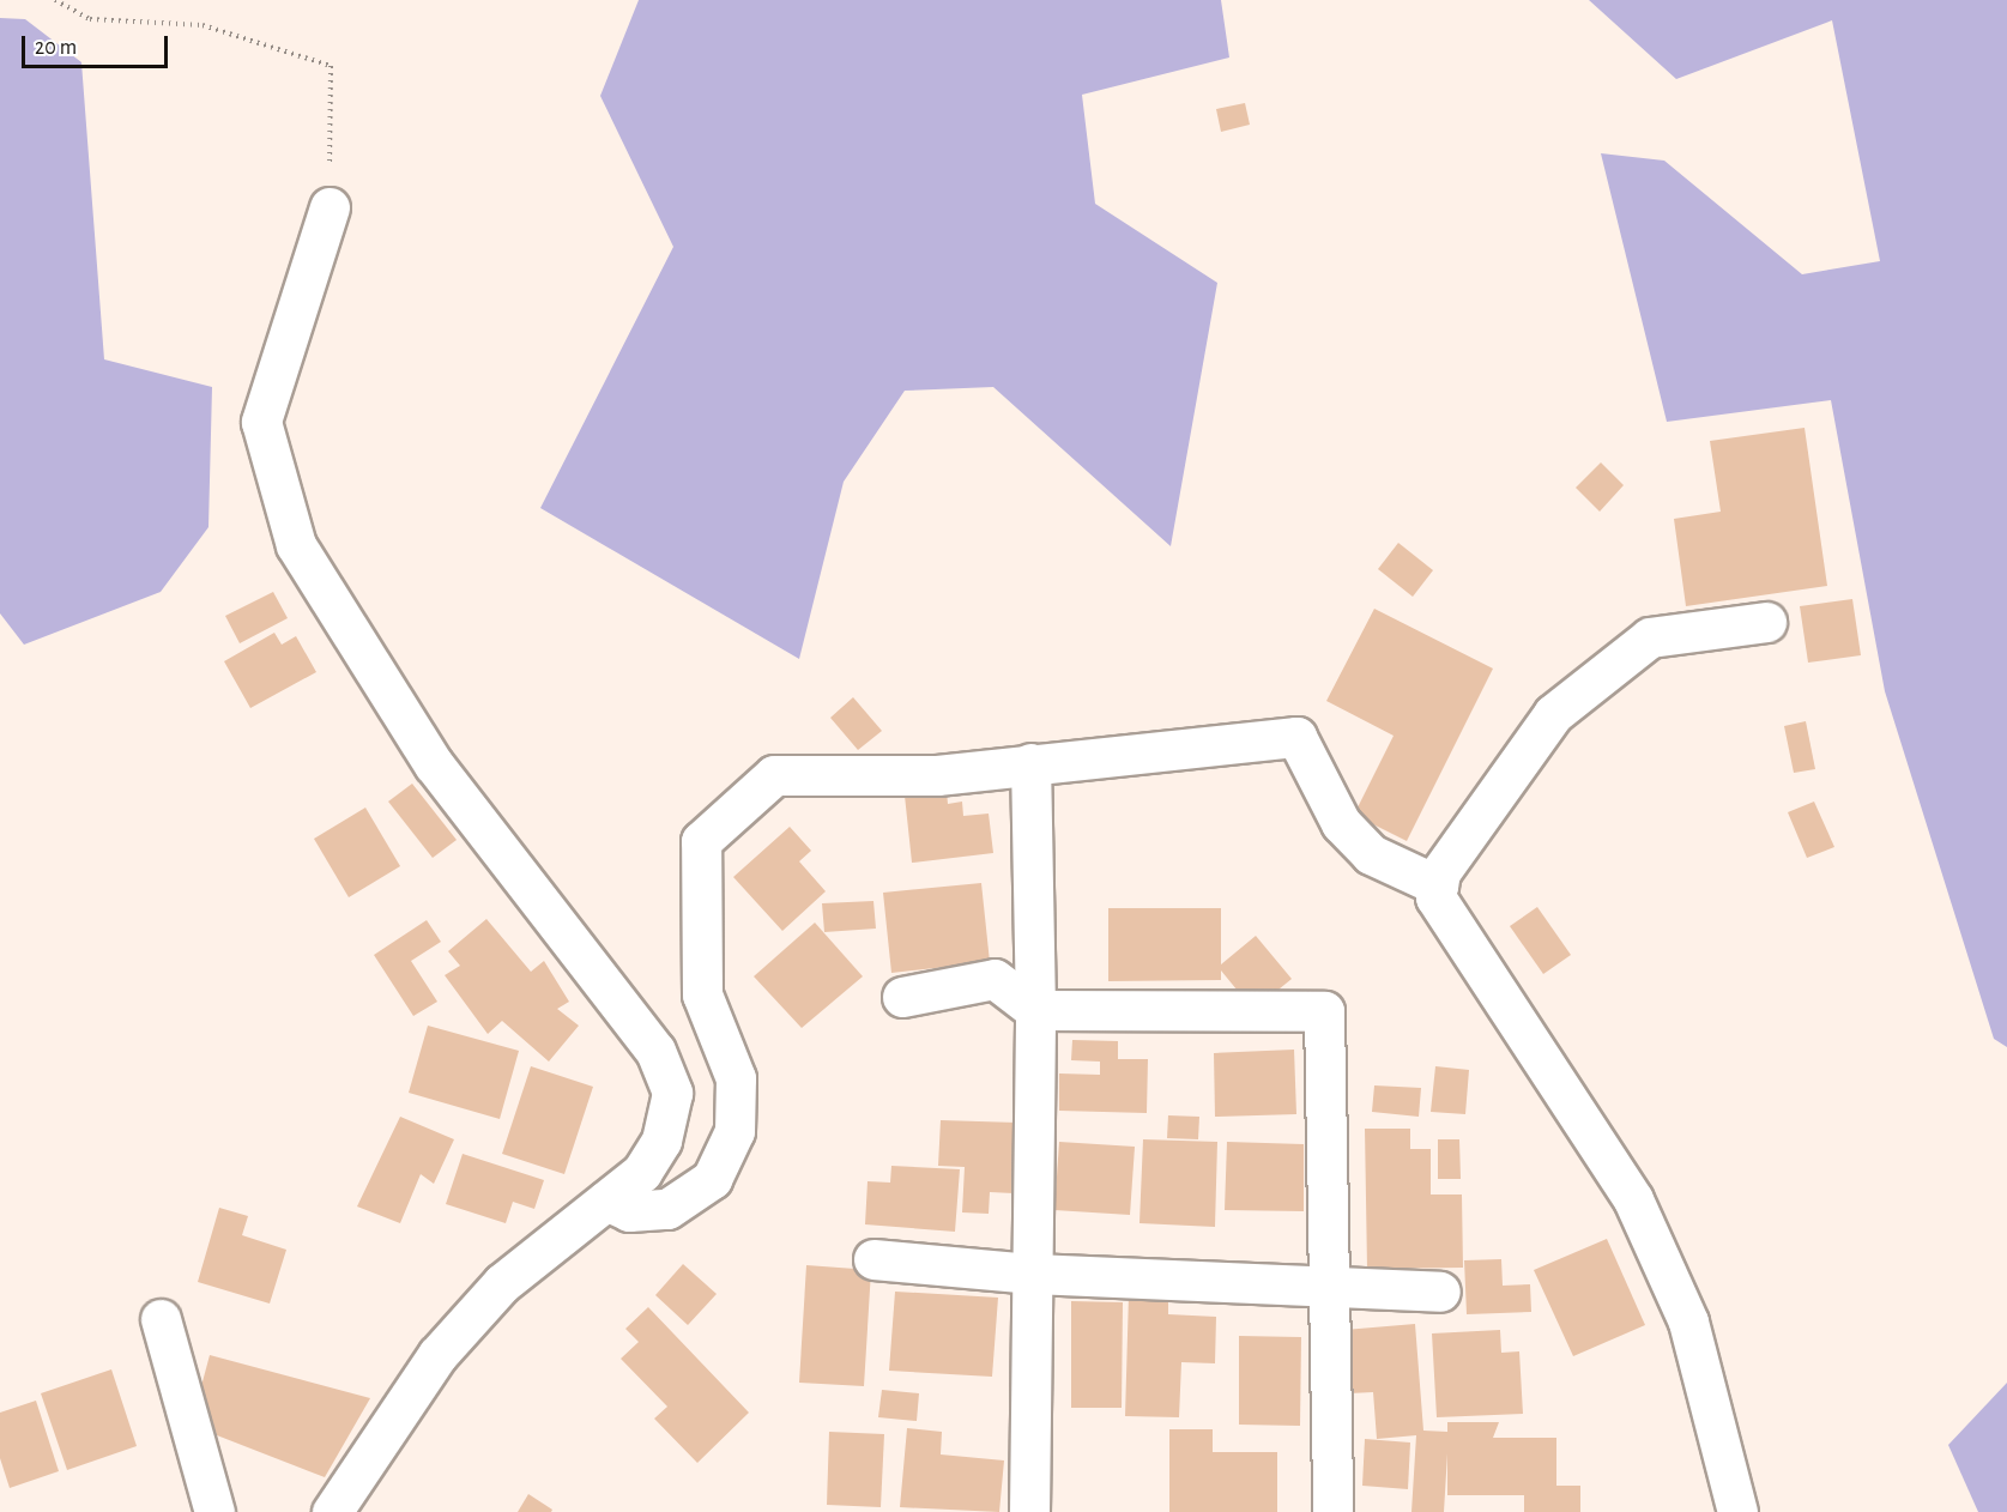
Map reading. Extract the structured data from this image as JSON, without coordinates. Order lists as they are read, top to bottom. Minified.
{"scale_bar":"20 m"}
